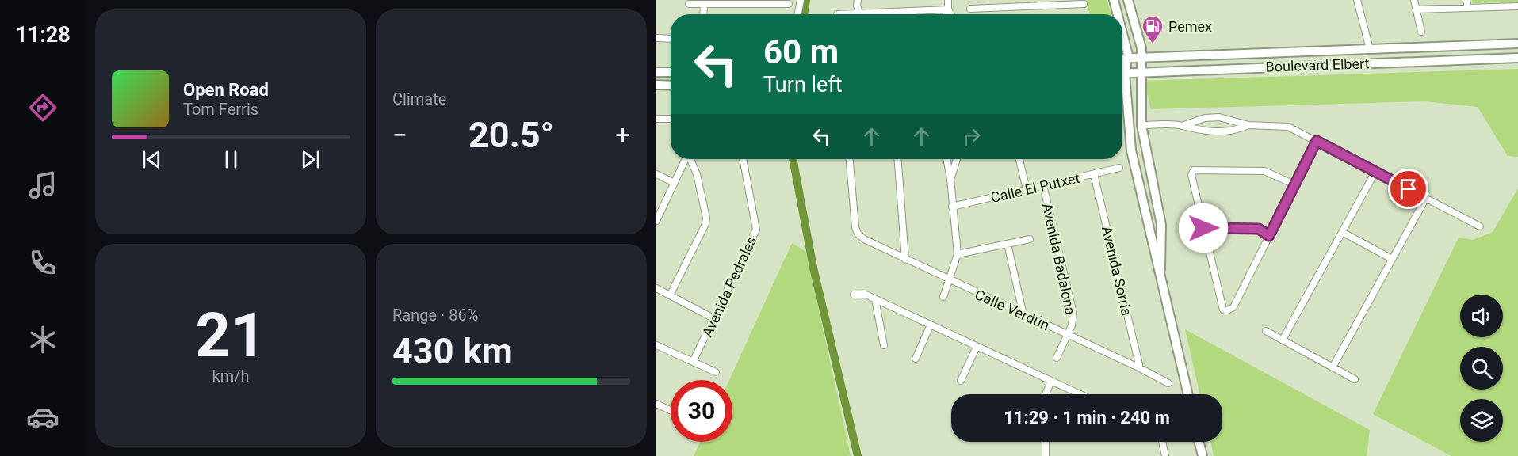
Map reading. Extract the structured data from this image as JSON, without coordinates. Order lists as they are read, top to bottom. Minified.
{"streets":{"street":["Boulevard Elbert","Calle El Putxet","Avenida Badalona","Avenida Sorria","Avenida Pedrales","Calle Verdún"]},"crossings":[["Calle El Putxet","Avenida Badalona"],["Calle El Putxet","Avenida Sorria"],["Avenida Badalona","Calle Verdún"],["Avenida Sorria","Calle Verdún"]],"places":{"fuel station":["Pemex"]},"page":{"tabs":"11:28","tile":["Climate",["21","km/h"],["Range · 86%","430 km"]],"turn":["60 m","Turn left"],"song":["Open Road","Tom Ferris"],"heat":["−","20.5°","+"],"limit":"30","trip":"11:29 · 1 min · 240 m"}}
